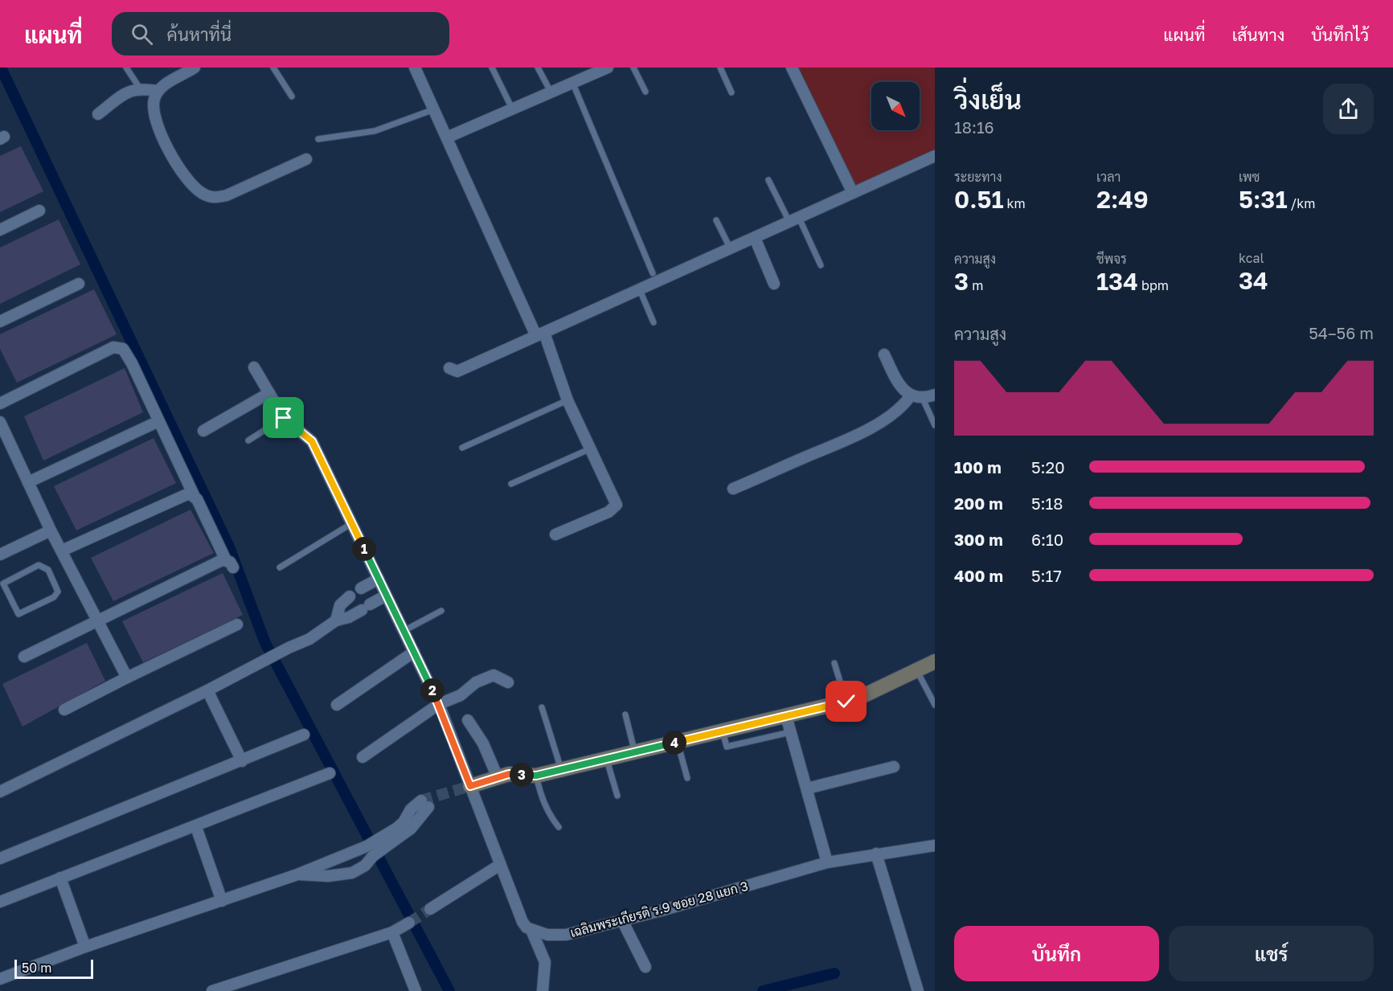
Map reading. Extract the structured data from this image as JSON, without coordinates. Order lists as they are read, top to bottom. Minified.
{"streets":{"street":["เฉลิมพระเกียรติ ร.9 ซอย 28 แยก 3"]},"scale_bar":"50 m","north":"bottom right","page":{"header":"แผนที่","search":"ค้นหาที่นี่","nav":["แผนที่","เส้นทาง","บันทึกไว้"],"heading":["วิ่งเย็น","18:16"],"stats":[["ระยะทาง","0.51 km"],["เวลา","2:49"],["เพซ","5:31 /km"],["ความสูง","3 m"],["ชีพจร","134 bpm"],["kcal","34"]],"chart":["ความสูง","54–56 m"],"list":[{"name":"100 m","note":"5:20"},{"name":"200 m","note":"5:18"},{"name":"300 m","note":"6:10"},{"name":"400 m","note":"5:17"}],"pins":["1","2","4","3"],"buttons":["บันทึก","แชร์"],"scale":"50 m"}}
